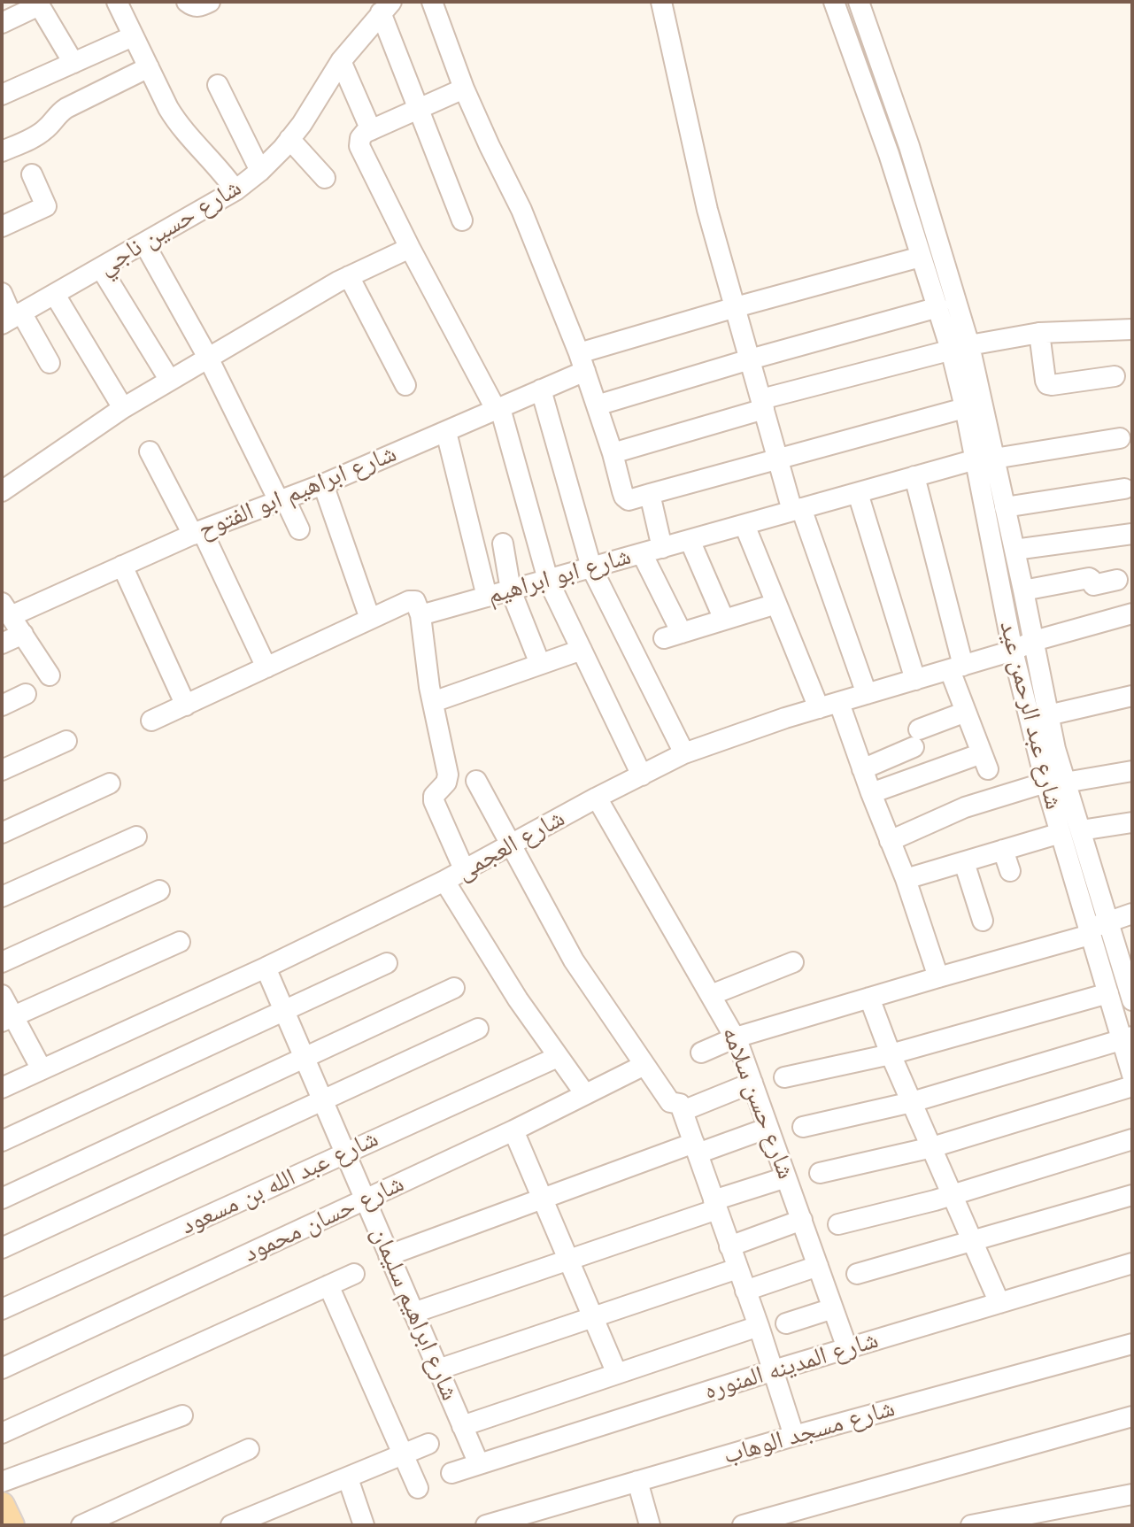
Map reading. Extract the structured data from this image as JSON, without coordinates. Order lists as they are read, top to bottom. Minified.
{"streets":{"street":["شارع حسين ناجي","شارع ابراهيم ابو الفتوح","شارع ابو ابراهيم","شارع عبد الرحمن عيد","شارع العجمى","شارع حسن سلامه","شارع عبد الله بن مسعود","شارع حسان محمود","شارع ابراهيم سليمان","شارع المدينه المنوره","شارع مسجد الوهاب"]},"crossings":[["شارع ابو ابراهيم","شارع عبد الرحمن عيد"],["شارع عبد الرحمن عيد","شارع العجمى"],["شارع العجمى","شارع حسن سلامه"],["شارع العجمى","شارع ابراهيم سليمان"],["شارع حسن سلامه","شارع المدينه المنوره"],["شارع عبد الله بن مسعود","شارع ابراهيم سليمان"],["شارع حسان محمود","شارع ابراهيم سليمان"],["شارع ابراهيم سليمان","شارع المدينه المنوره"]]}
